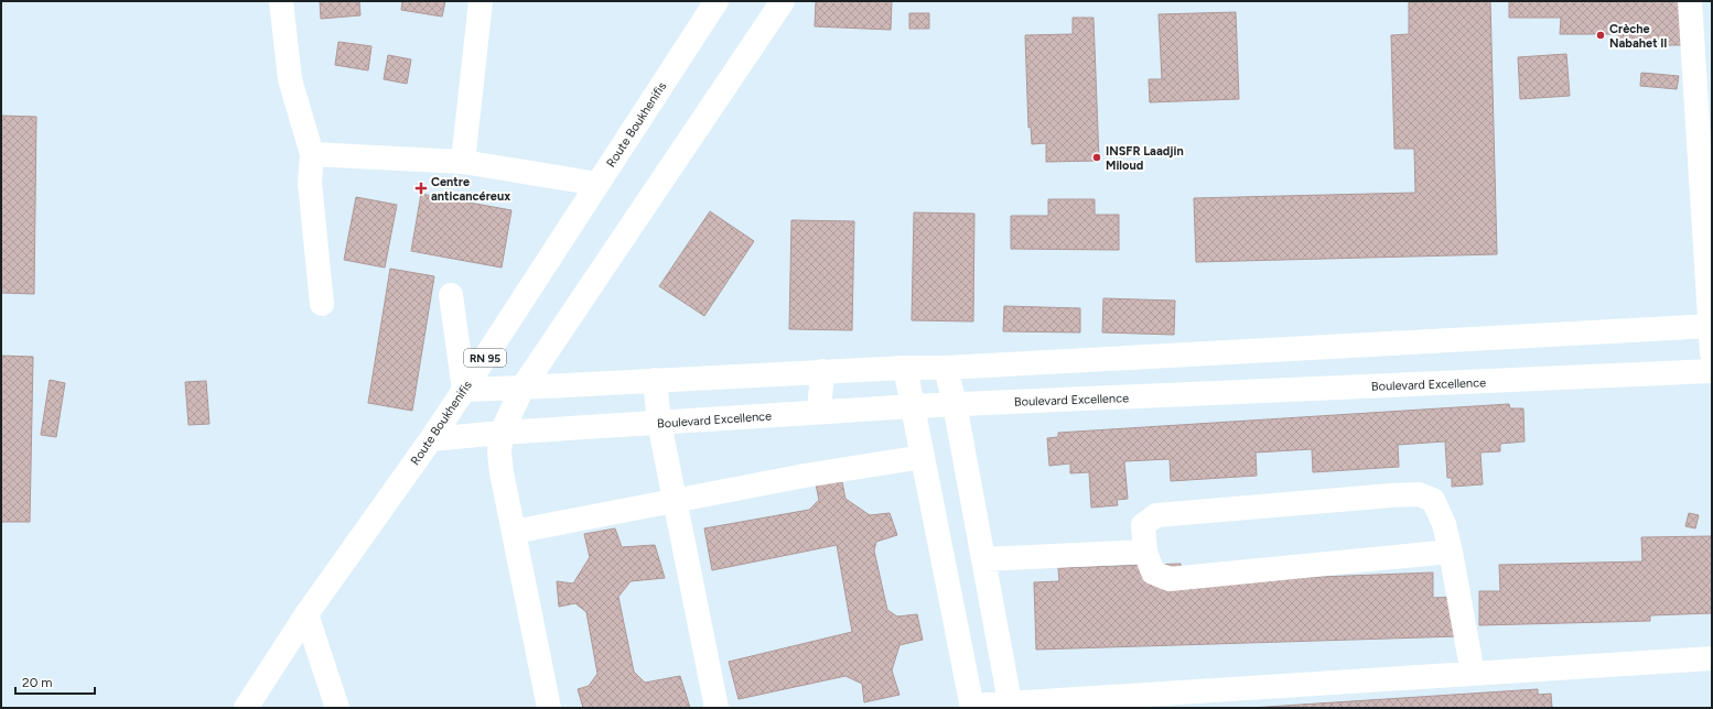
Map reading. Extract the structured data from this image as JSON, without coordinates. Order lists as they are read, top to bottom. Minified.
{"streets":{"street":["Route Boukhenifis","RN 95","Boulevard Excellence"]},"crossings":[["Route Boukhenifis","Boulevard Excellence"]],"places":{"other":["Crèche Nabahet II","INSFR Laadjin Miloud"],"health":["Centre anticancéreux"]},"scale_bar":"20 m"}
